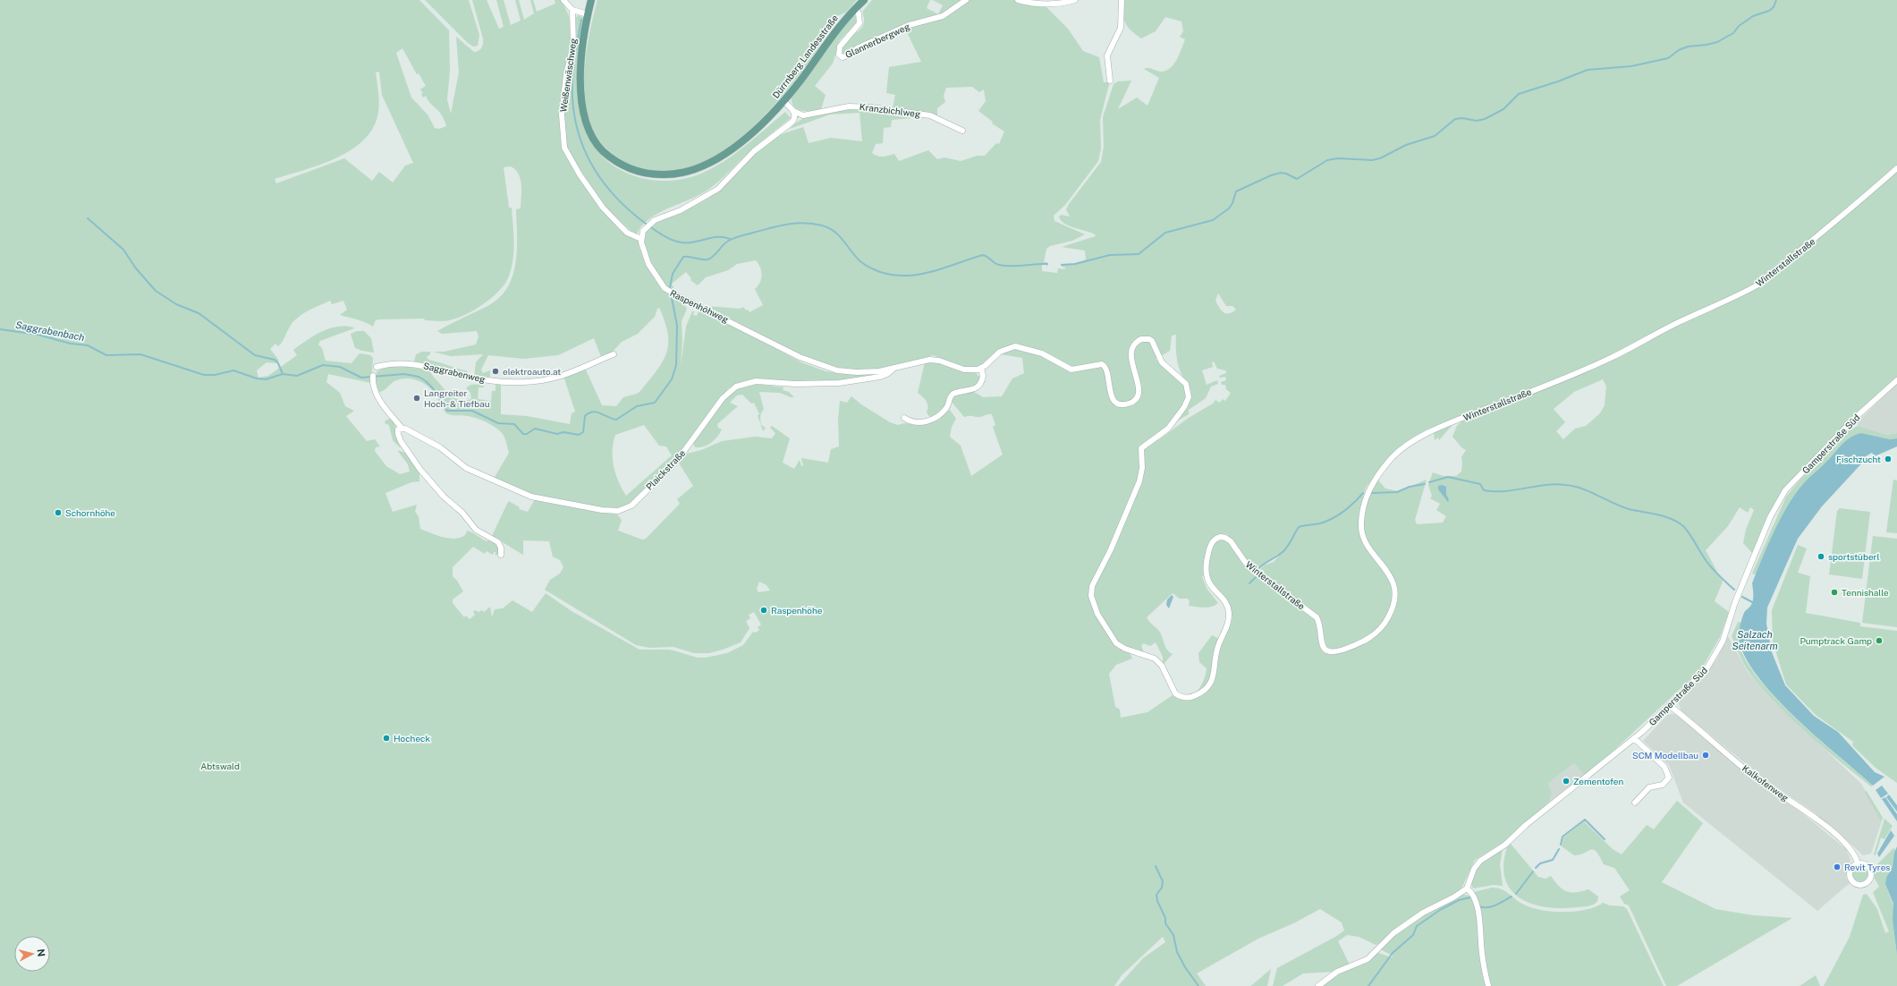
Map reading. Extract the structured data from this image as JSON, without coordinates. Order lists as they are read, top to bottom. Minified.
{"streets":{"main road":["Dürrnberg Landesstraße"],"street":["Glannerbergweg","Weißenwäschweg","Kranzbichlweg","Winterstallstraße","Raspenhöhweg","Saggrabenweg","Gamperstraße Süd","Plaickstraße","Kalkofenweg"]},"crossings":[["Glannerbergweg","Dürrnberg Landesstraße"],["Weißenwäschweg","Raspenhöhweg"],["Winterstallstraße","Raspenhöhweg"],["Raspenhöhweg","Plaickstraße"],["Gamperstraße Süd","Kalkofenweg"]],"water":["Saggrabenbach","Salzach Seitenarm"],"parks":["Abtswald"],"places":["elektroauto.at","Langreiter Hoch- & Tiefbau","Fischzucht","Schornhöhe","sportstüberl","Tennishalle","Raspenhöhe","Pumptrack Gamp","Hocheck","SCM Modellbau","Zementofen","Revit Tyres"],"north":"right"}
